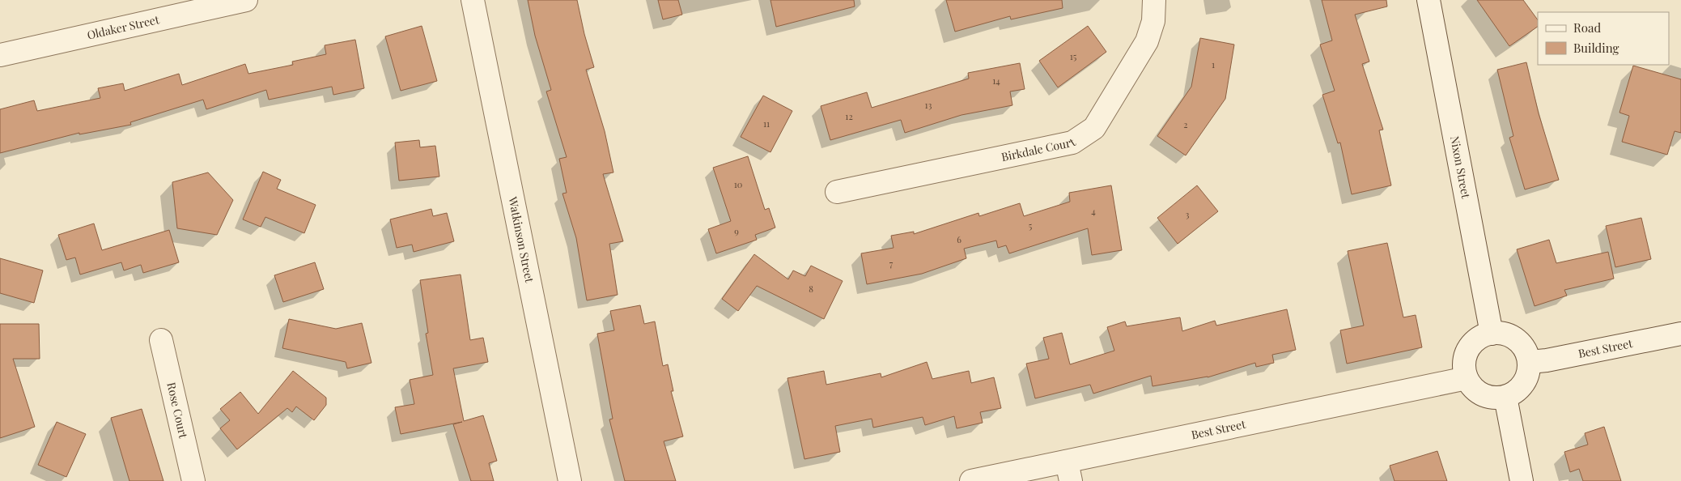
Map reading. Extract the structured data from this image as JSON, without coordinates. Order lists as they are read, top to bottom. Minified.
{"streets":{"street":["Oldaker Street","Birkdale Court","Nixon Street","Watkinson Street","Best Street","Rose Court"]},"crossings":[["Nixon Street","Best Street"]],"house_numbers":["15","1","14","13","12","11","2","10","4","3","5","9","6","7","8"],"legend":["Road","Building"]}
